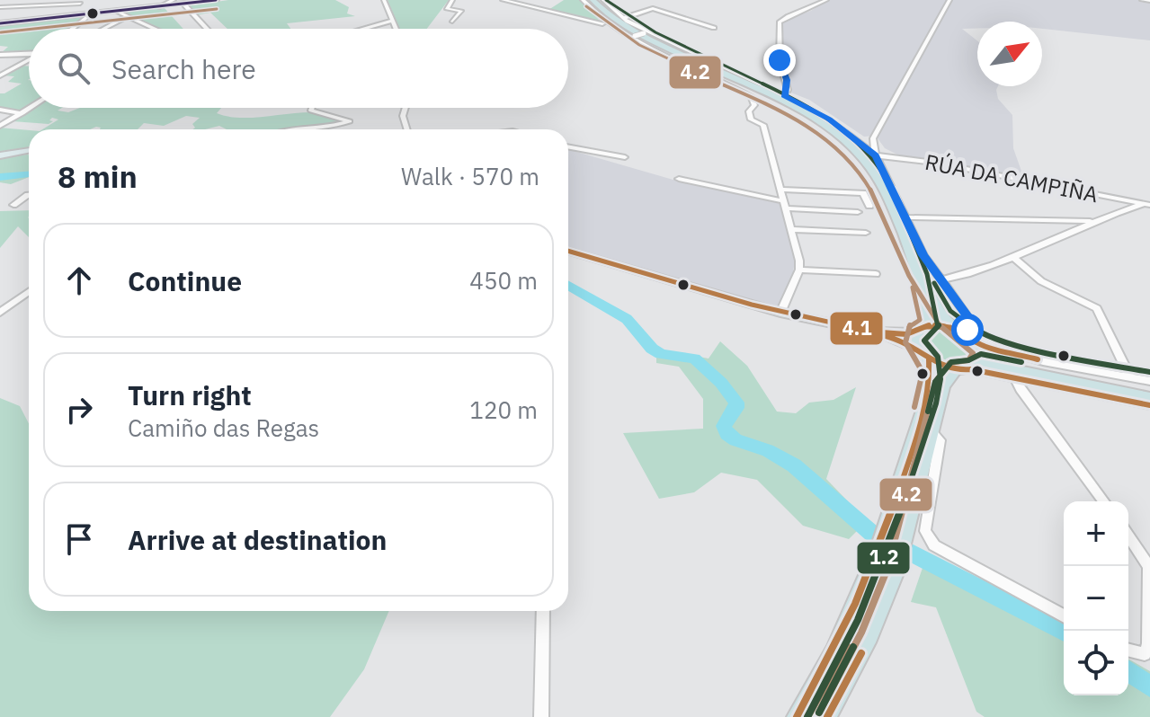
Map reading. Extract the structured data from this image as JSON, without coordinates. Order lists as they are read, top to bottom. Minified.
{"streets":{"street":["RÚA DA CAMPIÑA"]},"lines":["transit line 1.2","transit line 4.2","transit line 4.1"],"north":"top right","page":{"search":"Search here","heading":["8 min","Walk · 570 m"],"list":[["Continue","450 m"],["Turn right","Camiño das Regas","120 m"],"Arrive at destination"],"map_buttons":["+","−"]}}
